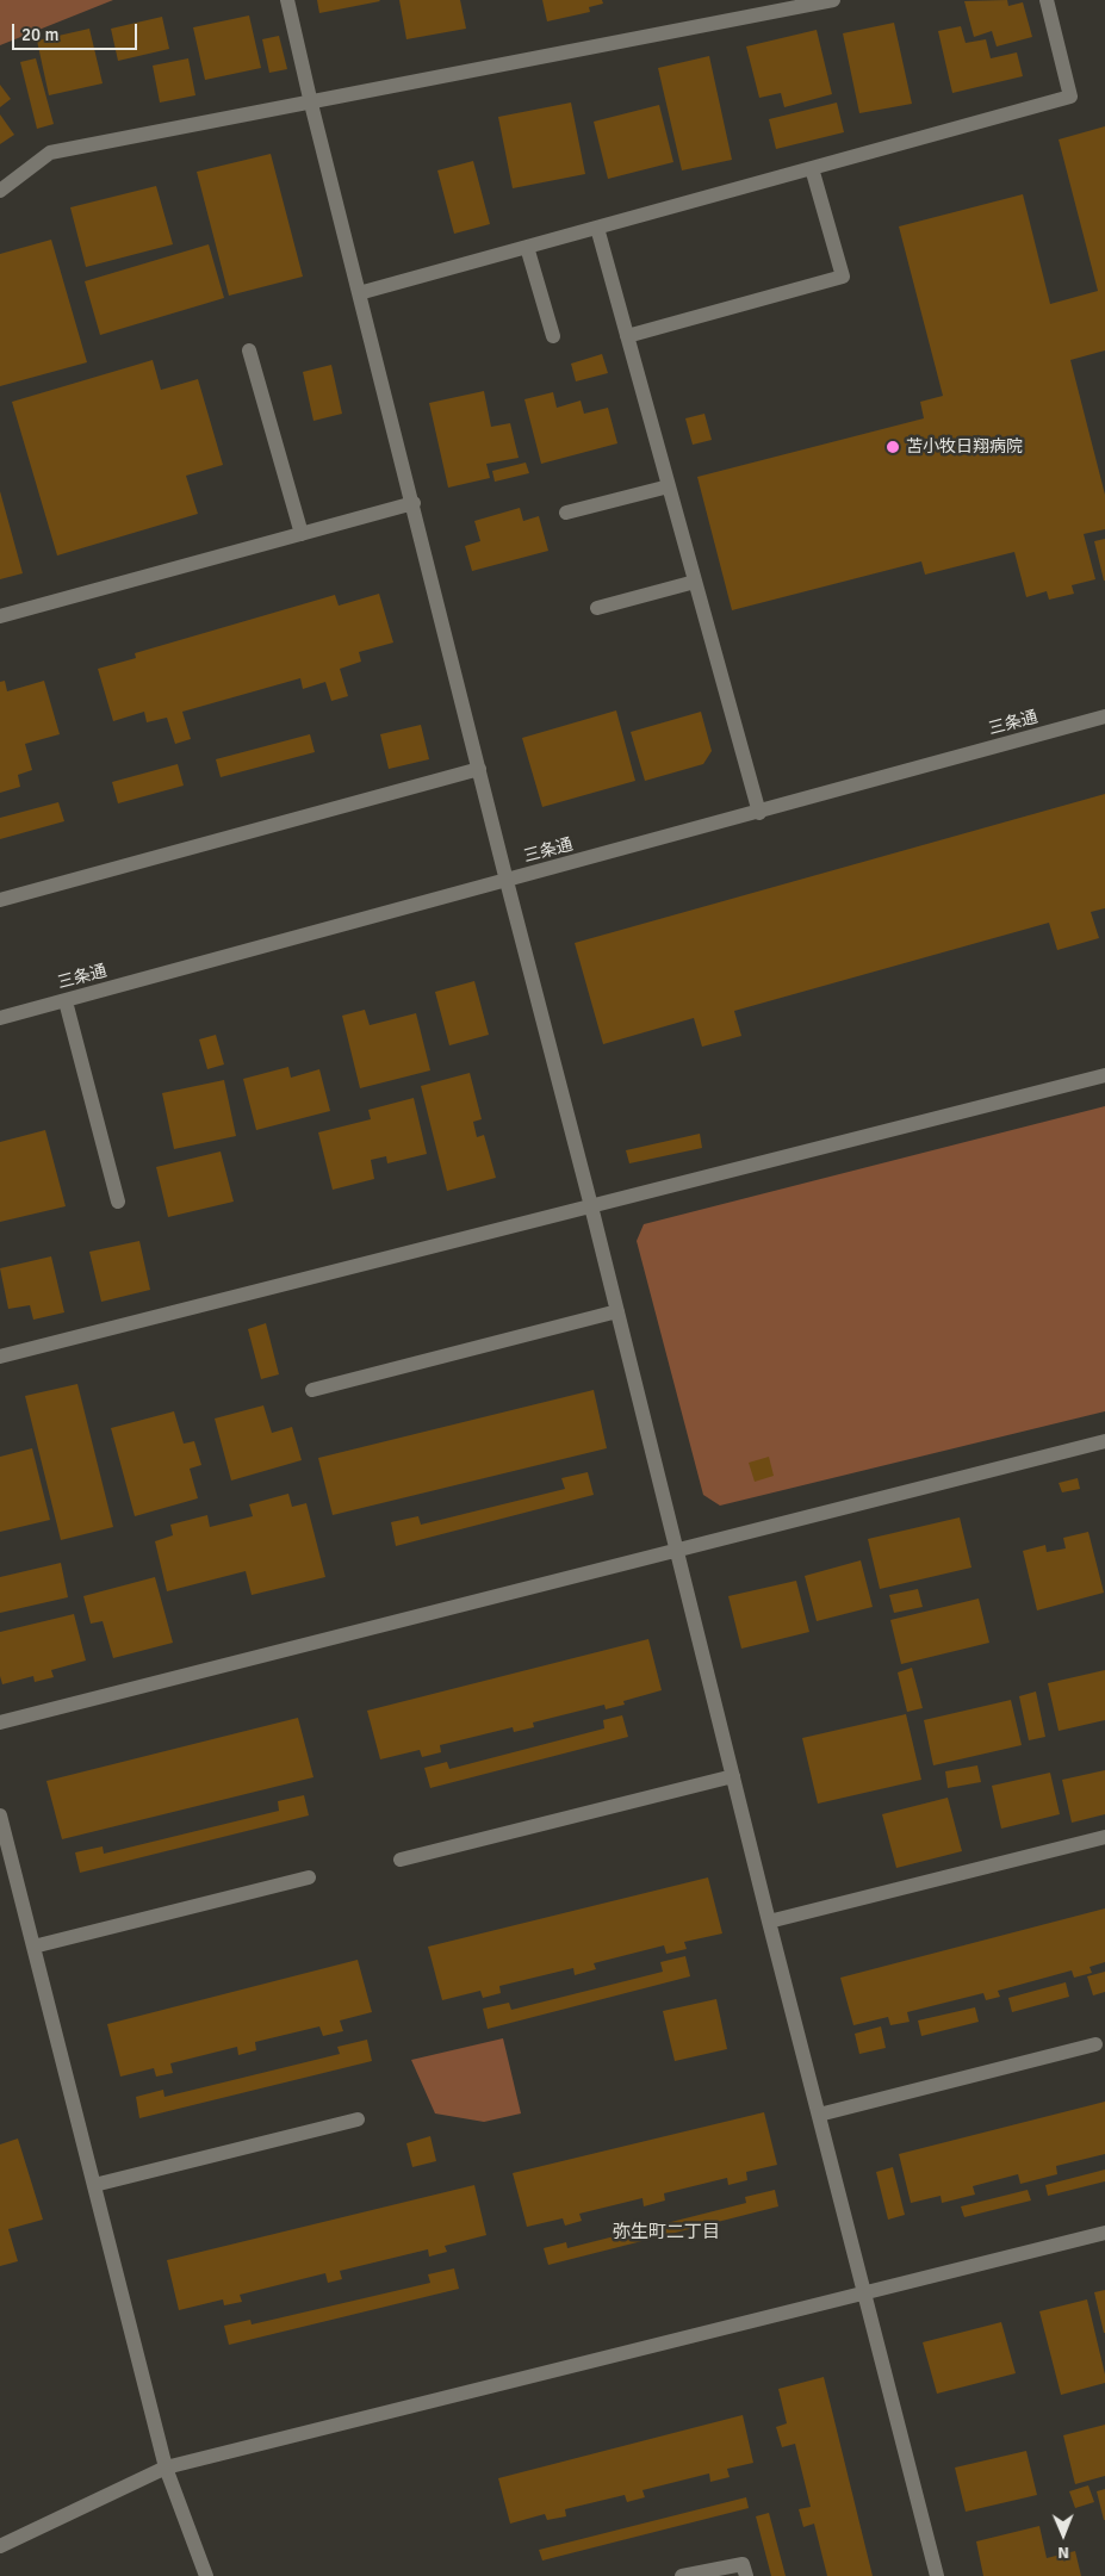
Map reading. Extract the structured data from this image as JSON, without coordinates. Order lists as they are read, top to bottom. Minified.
{"streets":{"street":["三条通"]},"districts":["弥生町二丁目"],"places":["苫小牧日翔病院"],"scale_bar":"20 m","north":"bottom"}
